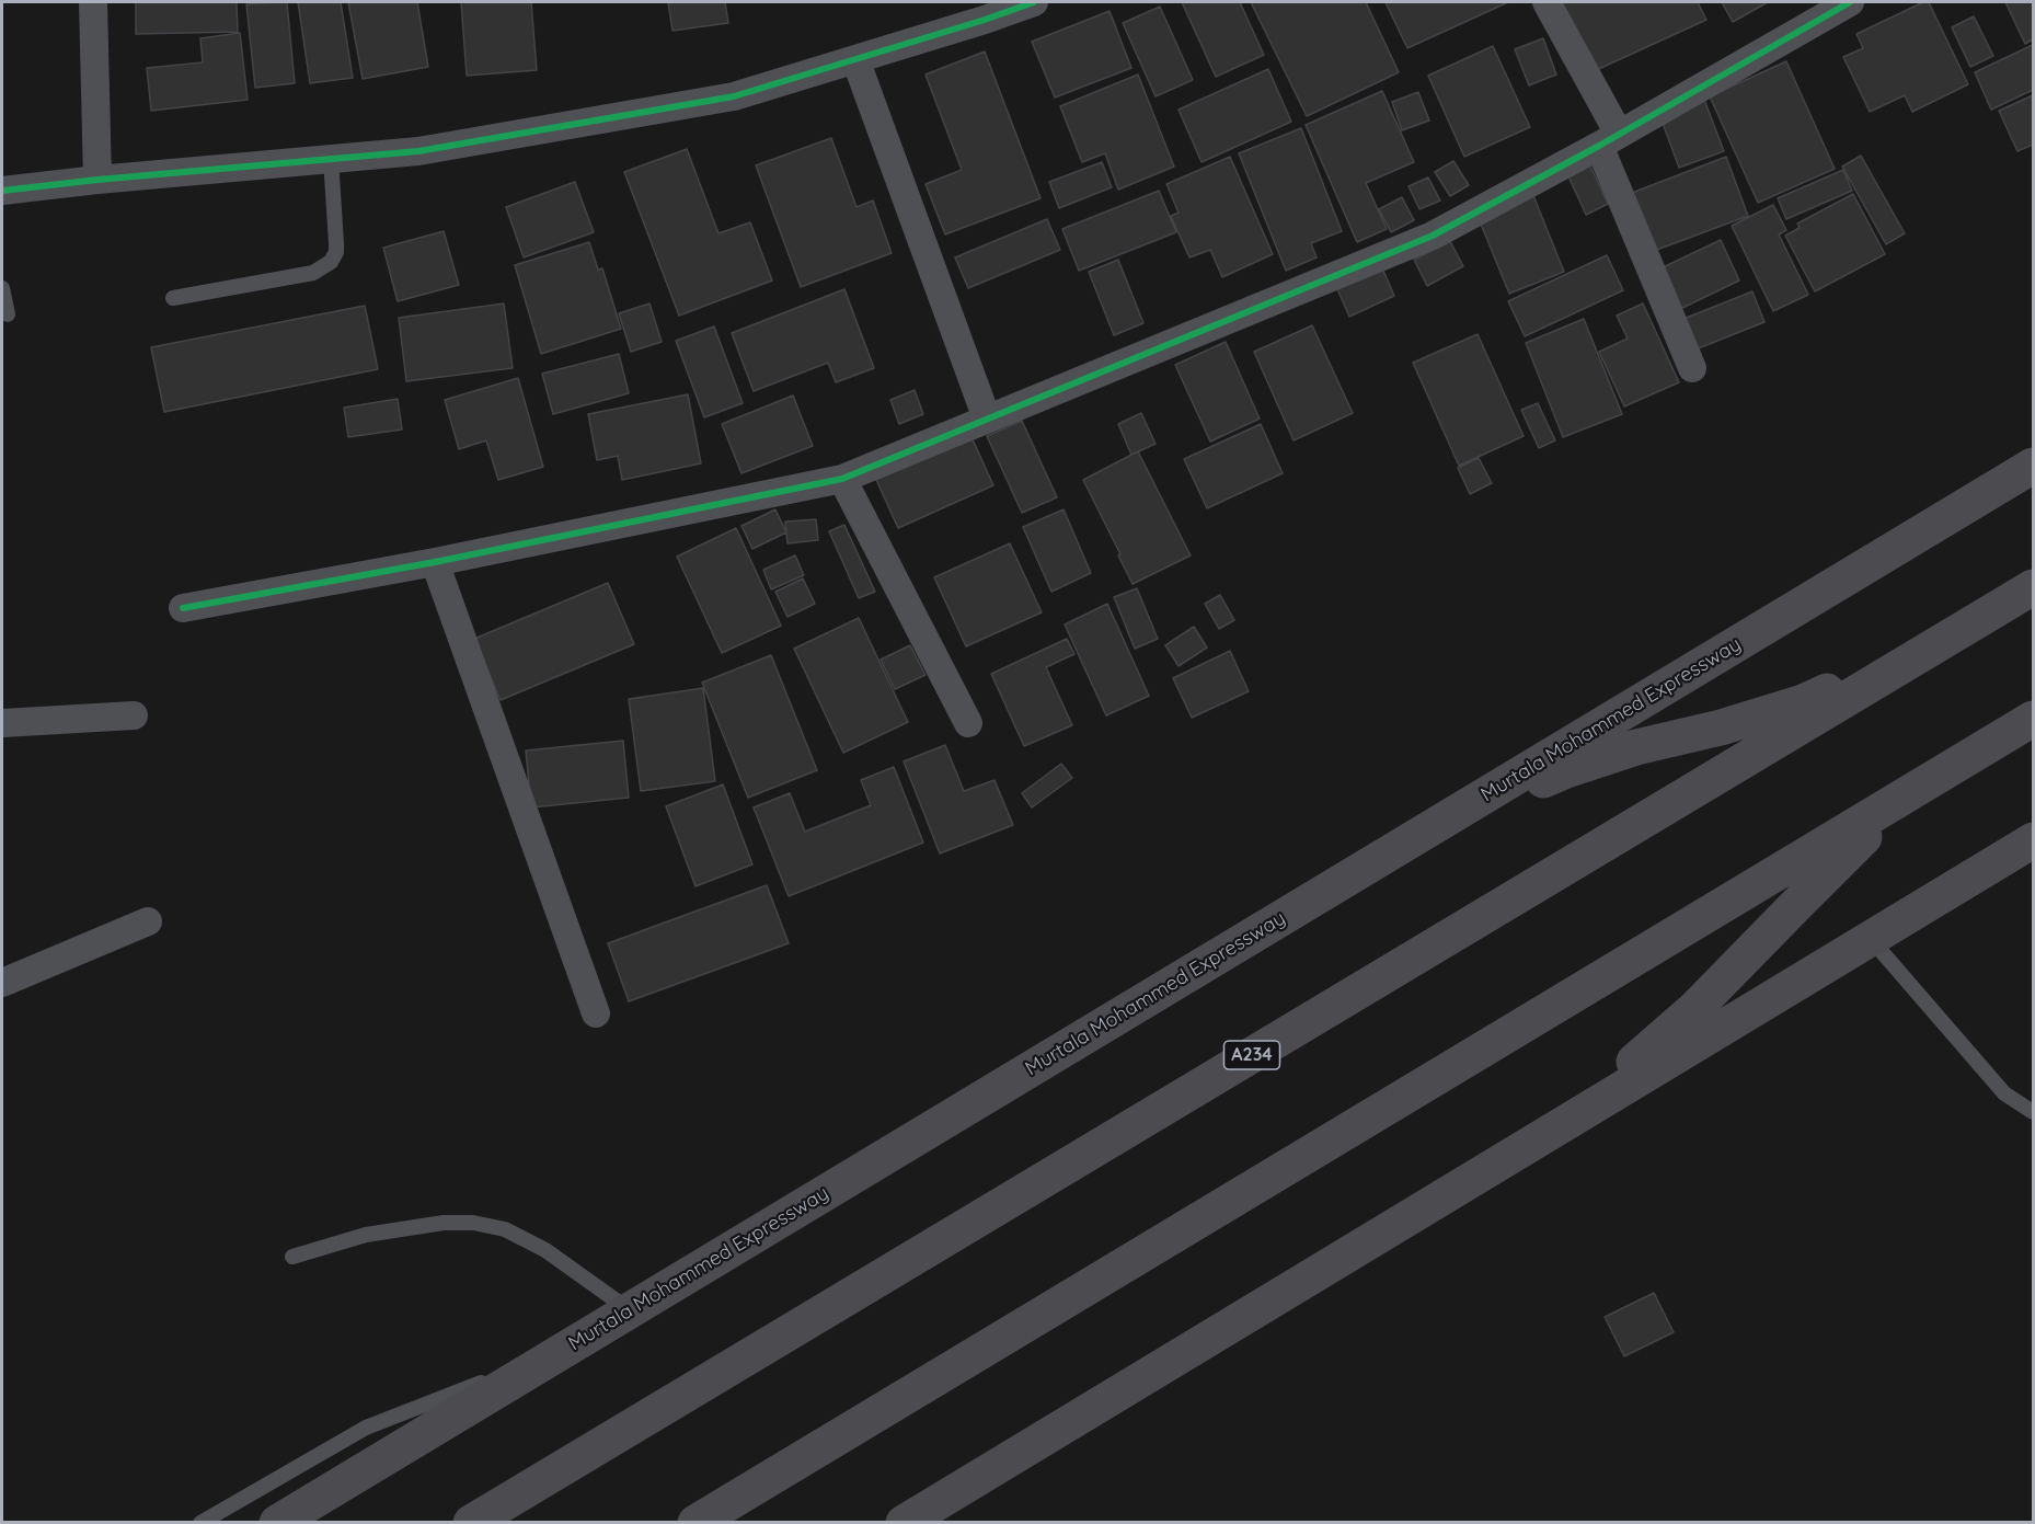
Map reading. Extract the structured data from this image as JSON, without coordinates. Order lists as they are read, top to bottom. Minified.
{"streets":{"highway":["Murtala Mohammed Expressway","A234"]}}
